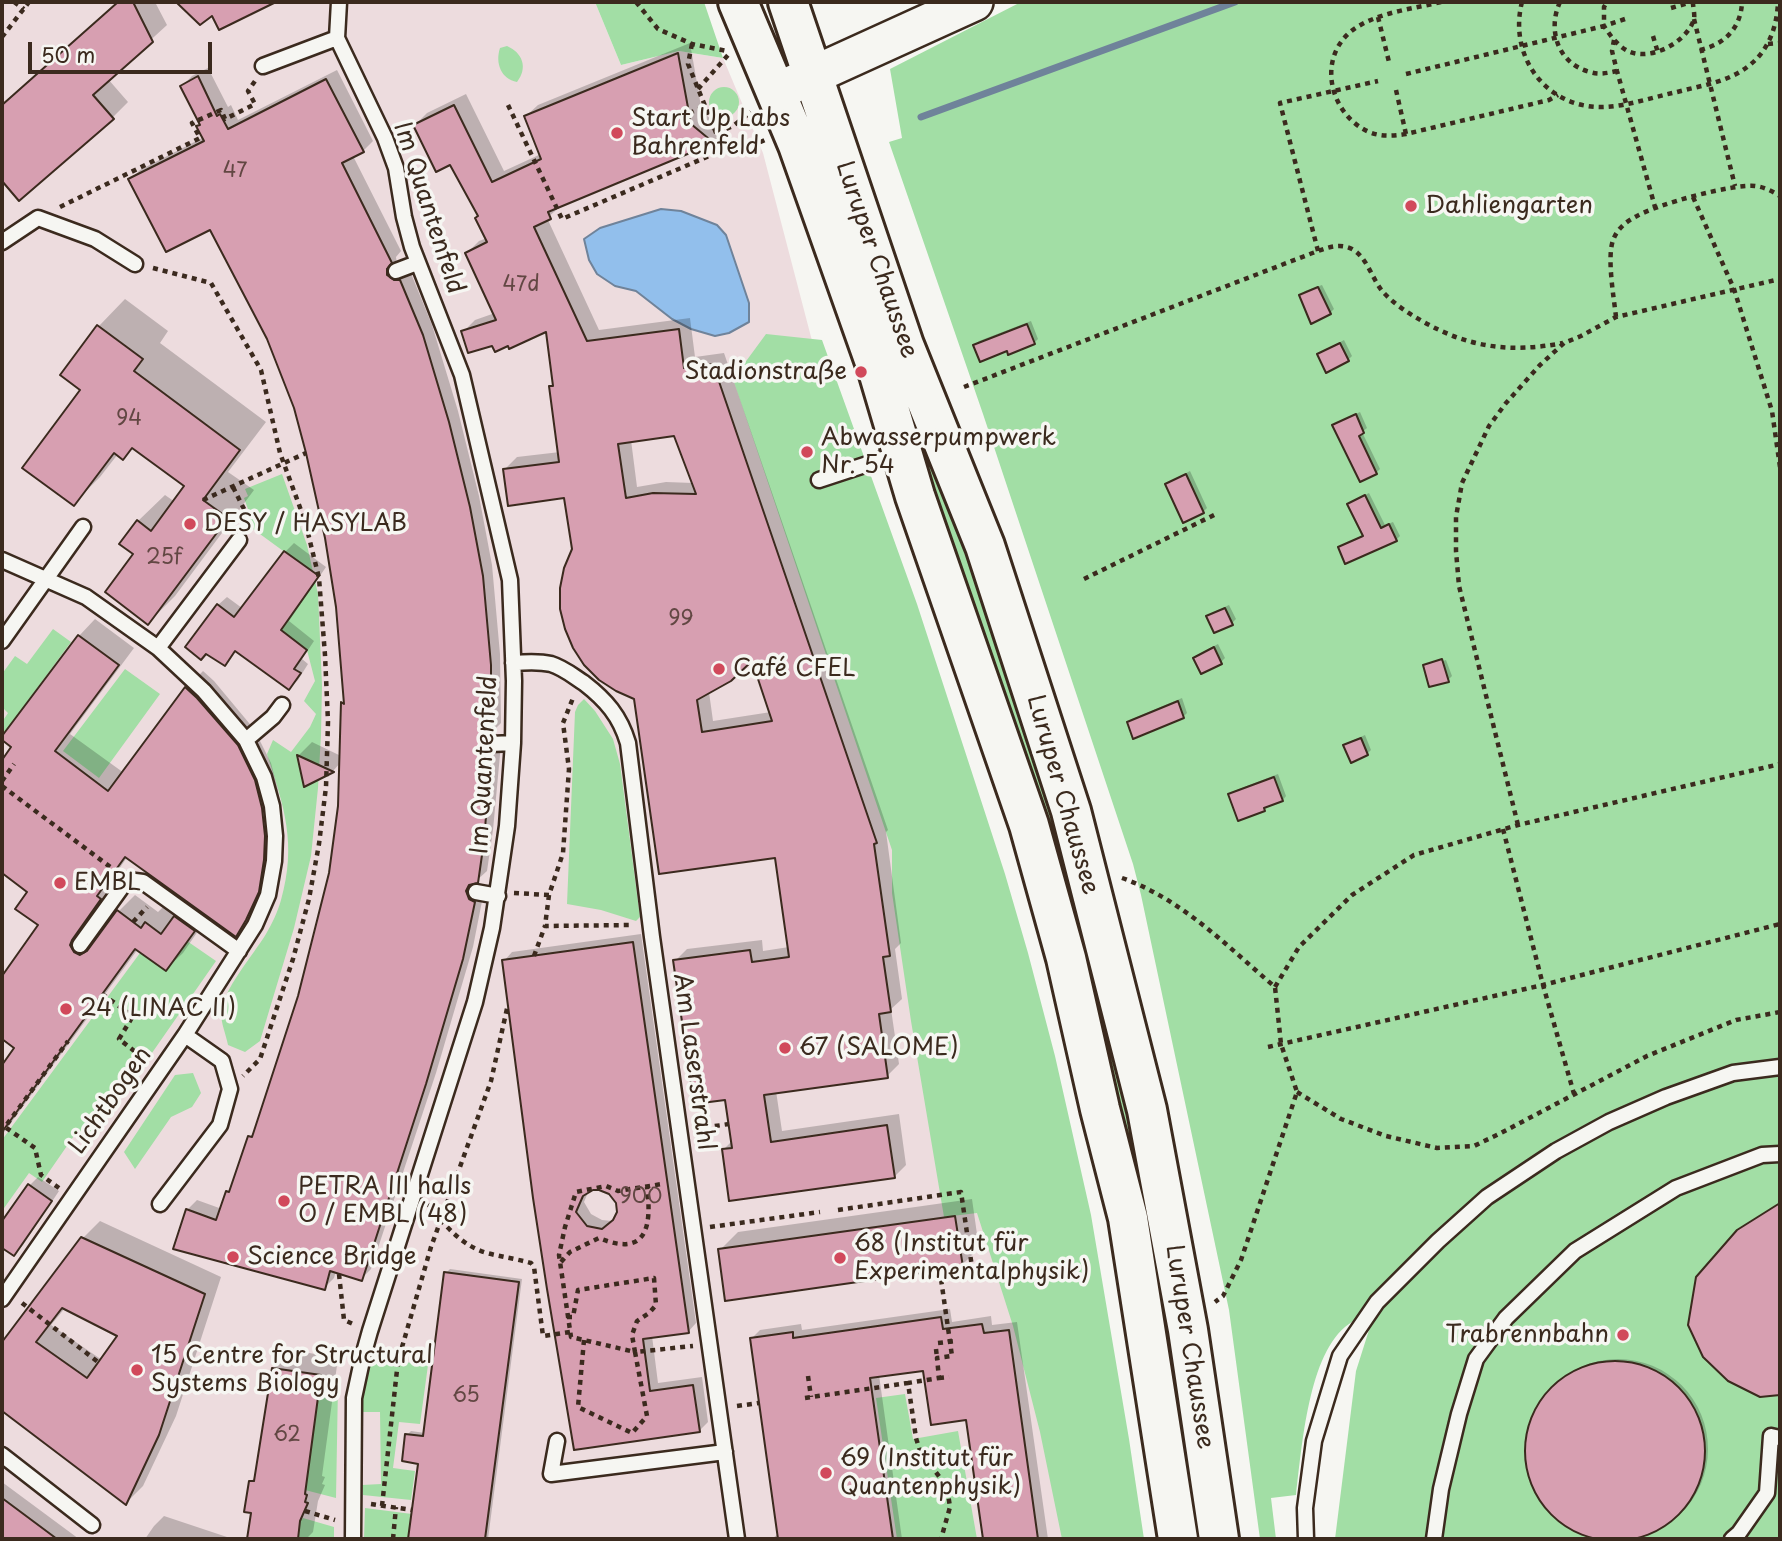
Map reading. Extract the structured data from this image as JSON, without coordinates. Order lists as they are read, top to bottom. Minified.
{"streets":{"main road":["Luruper Chaussee"],"lane":["Im Quantenfeld","Am Laserstrahl","Lichtbogen"]},"crossings":[["Im Quantenfeld","Am Laserstrahl"]],"places":["Start Up Labs Bahrenfeld","Dahliengarten","Stadionstraße","Abwasserpumpwerk Nr. 54","DESY / HASYLAB","Café CFEL","EMBL","24 (LINAC II)","67 (SALOME)","PETRA III halls O / EMBL (48)","Science Bridge","68 (Institut für Experimentalphysik)","Trabrennbahn","15 Centre for Structural Systems Biology","69 (Institut für Quantenphysik)"],"house_numbers":["47","47d","94","25f","99","900","65","62"],"scale_bar":"50 m"}
